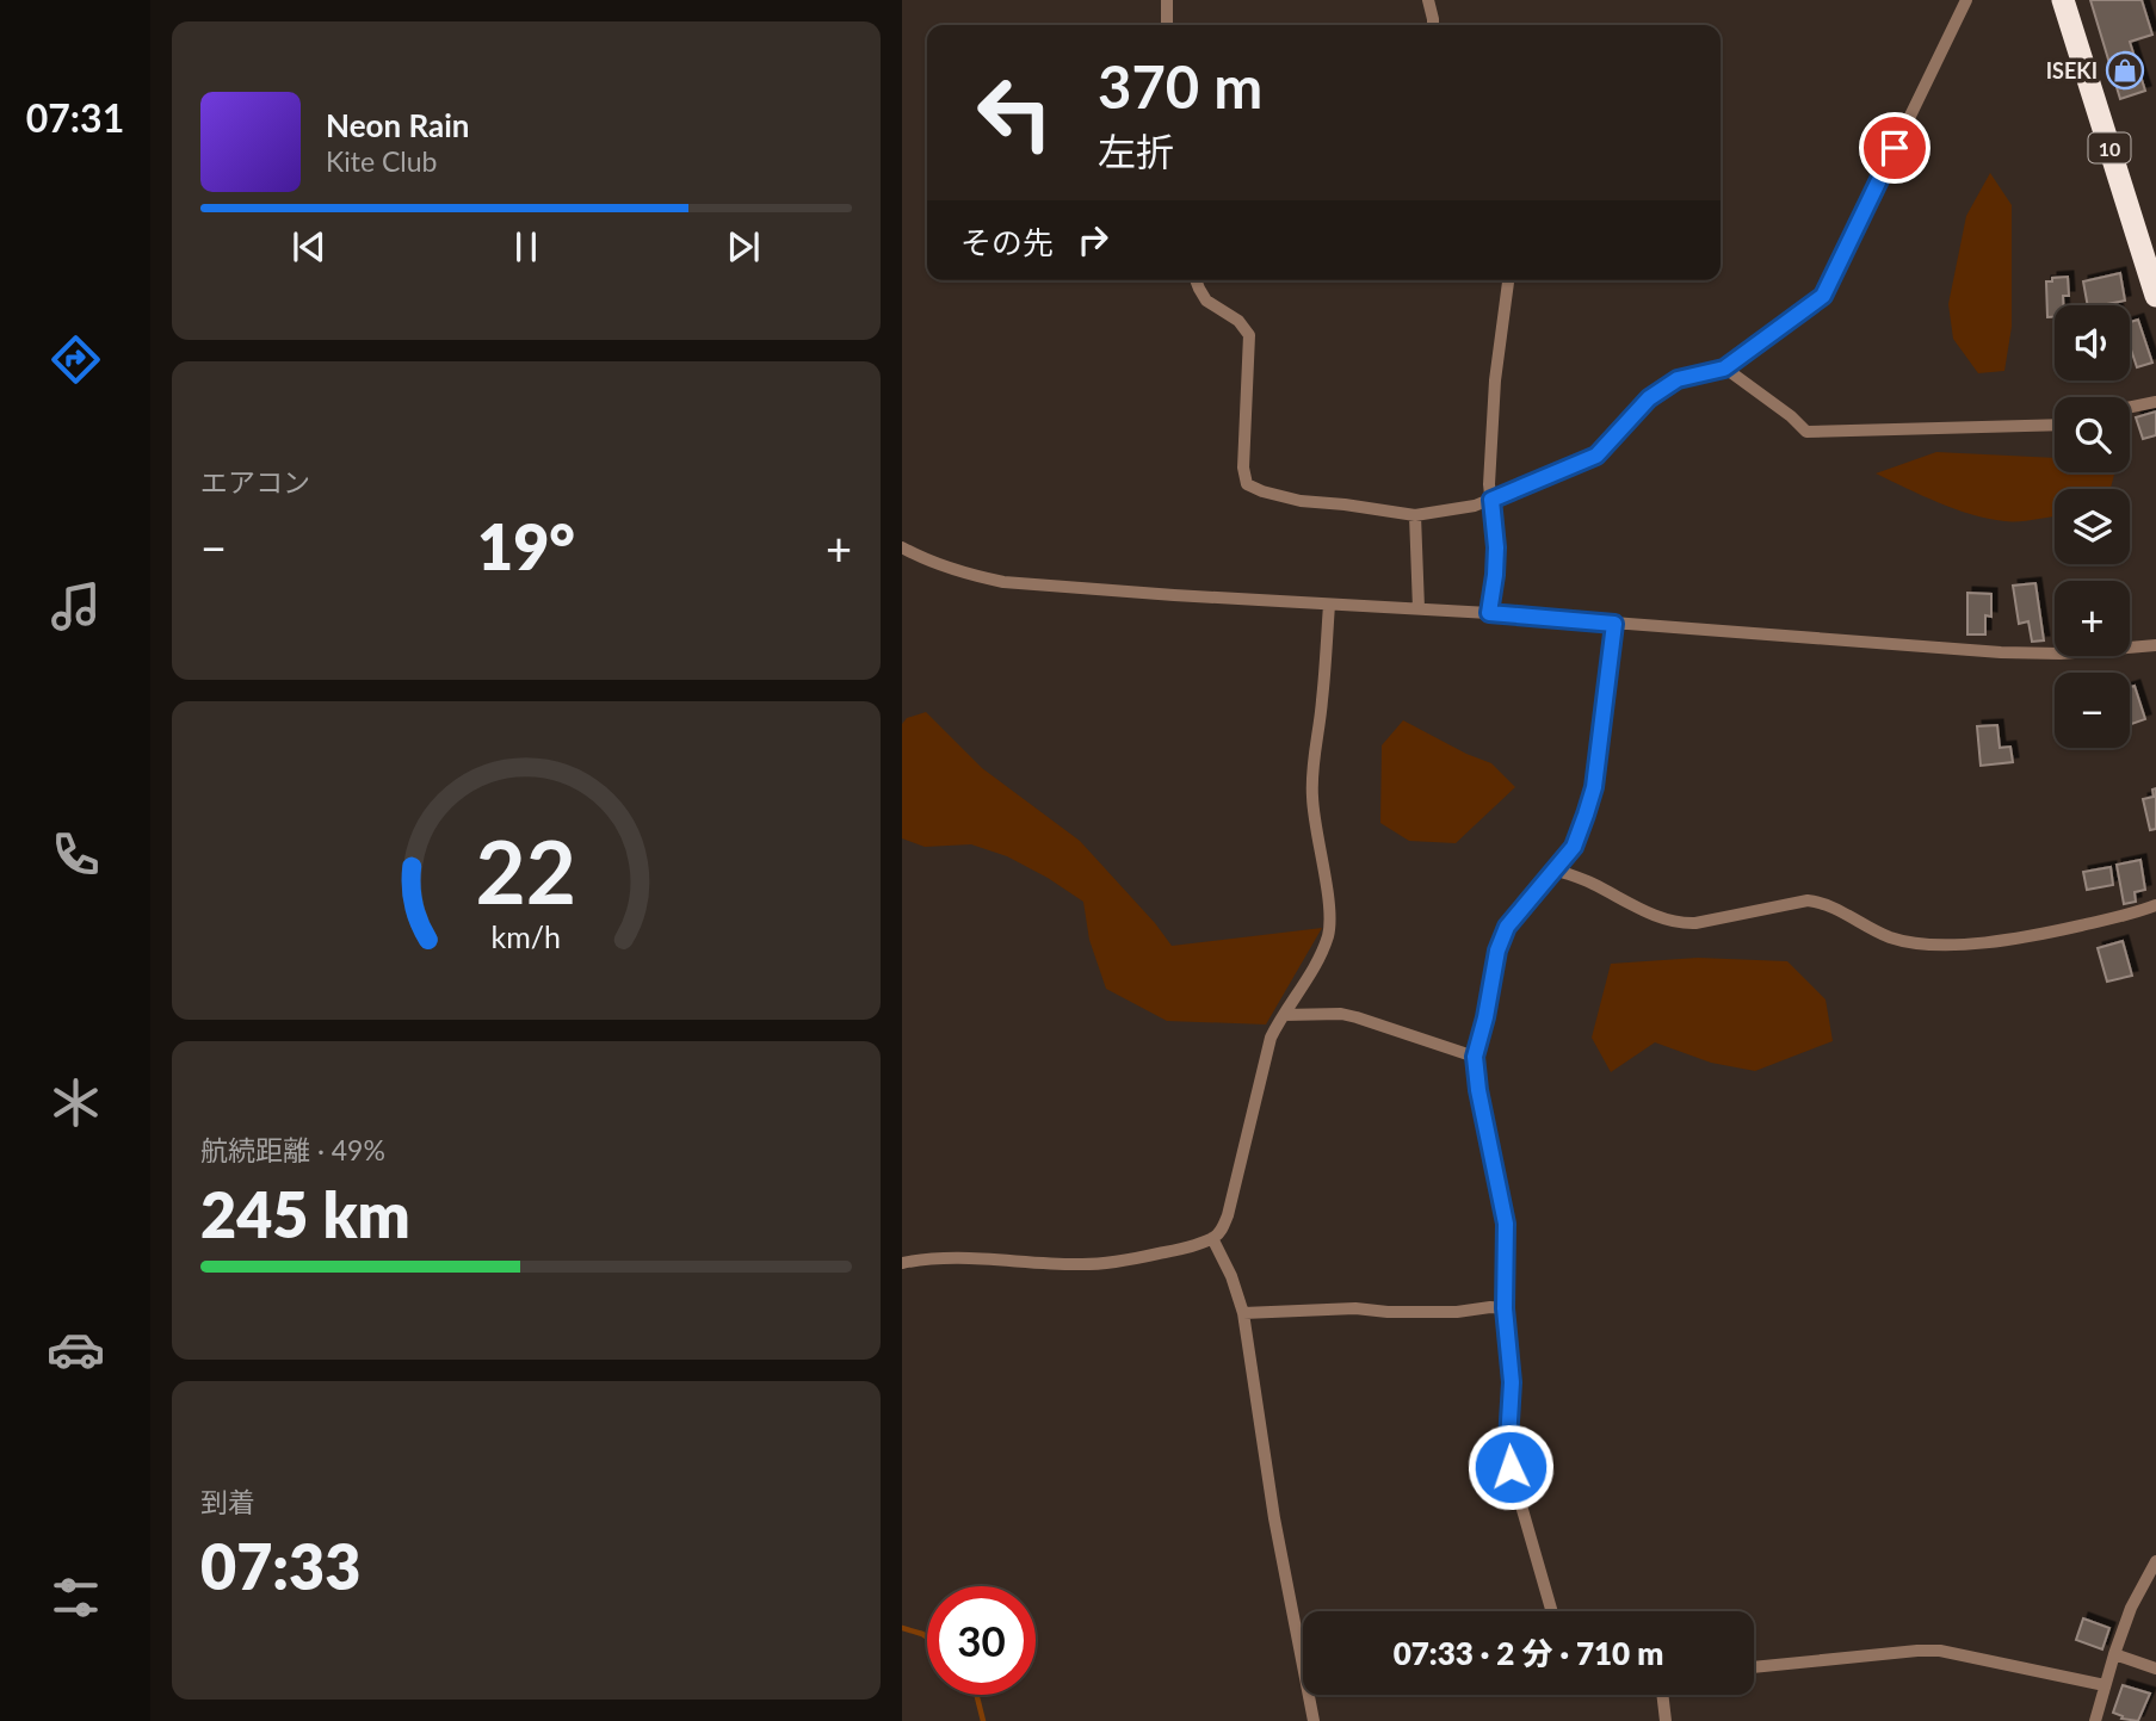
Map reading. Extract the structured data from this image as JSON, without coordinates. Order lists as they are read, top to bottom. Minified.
{"streets":{"highway":["10"]},"places":{"shop":["ISEKI"]},"page":{"tabs":"07:31","turn":["370 m","左折"],"song":["Neon Rain","Kite Club"],"then":"その先","map_buttons":["+","−"],"tile":["エアコン",["航続距離 · 49%","245 km"],["到着","07:33"]],"heat":["−","19°","+"],"limit":"30","trip":"07:33 · 2 分 · 710 m","gauge":["22","km/h"]}}
